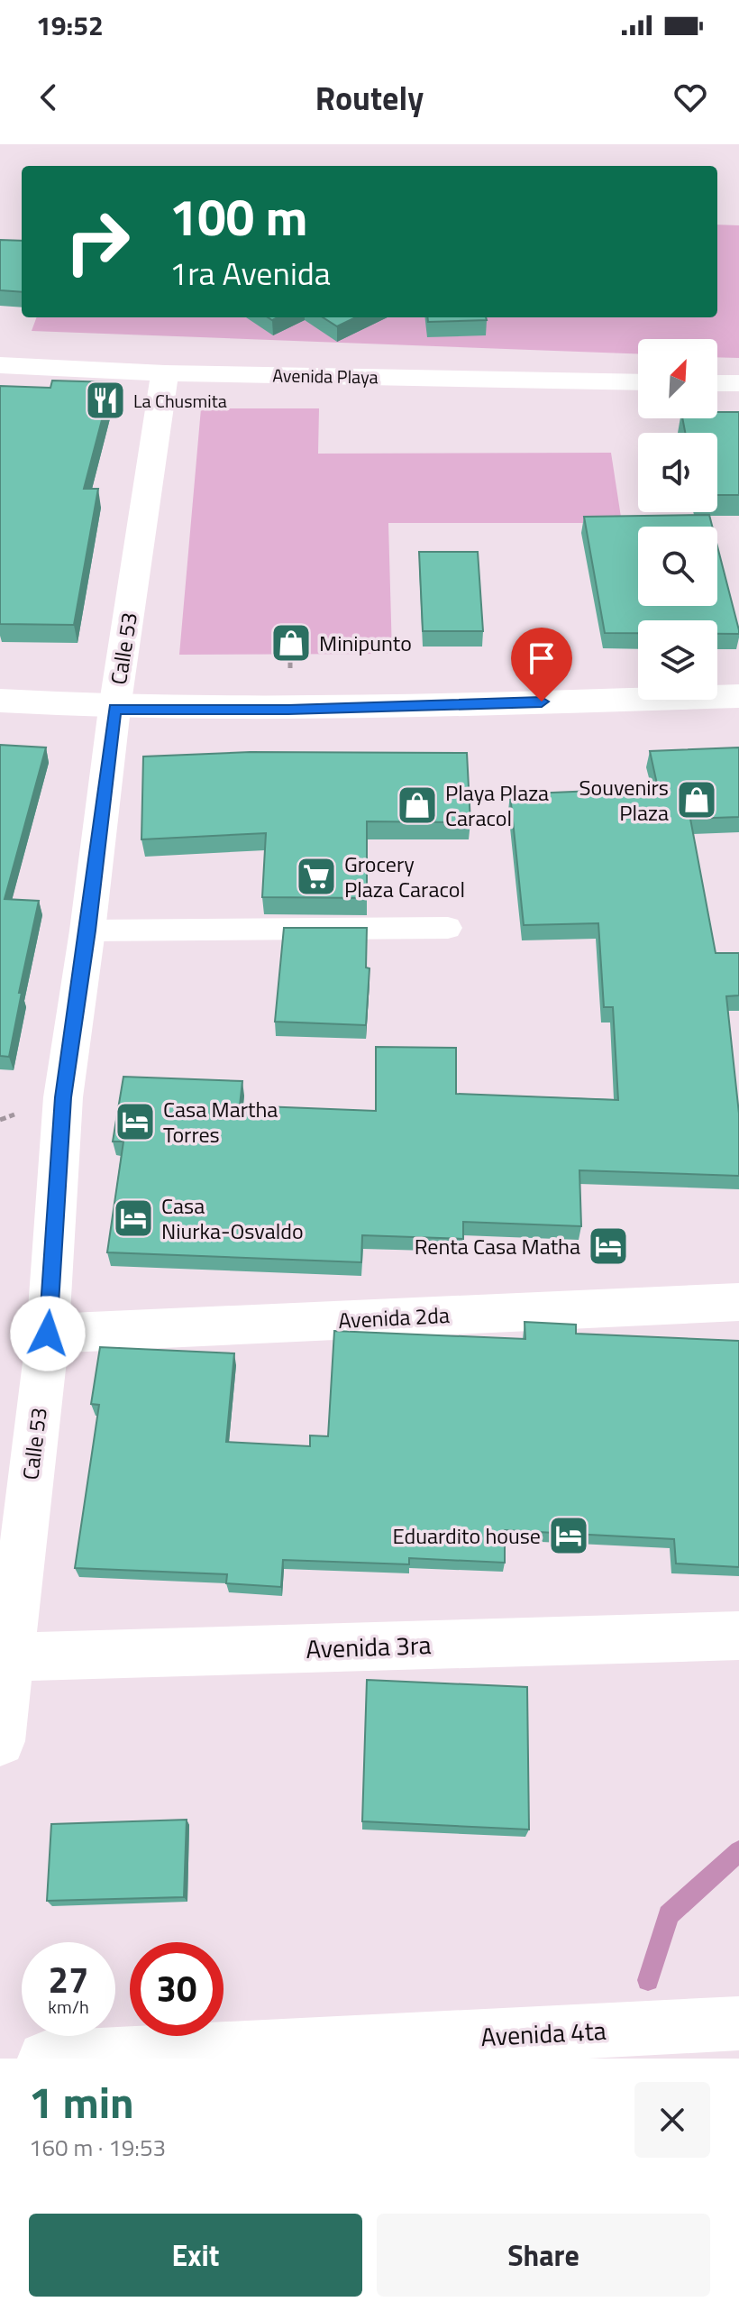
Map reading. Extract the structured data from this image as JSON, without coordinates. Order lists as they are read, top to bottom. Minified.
{"streets":{"street":["Avenida Playa","Calle 53","Avenida 2da","Avenida 3ra","Avenida 4ta"]},"crossings":[["Avenida Playa","Calle 53"],["Calle 53","Avenida 2da"],["Calle 53","Avenida 3ra"]],"places":{"restaurant":["La Chusmita"],"shop":["Minipunto","Souvenirs Plaza","Playa Plaza Caracol"],"supermarket":["Grocery Plaza Caracol"],"hotel":["Casa Martha Torres","Casa Niurka-Osvaldo","Renta Casa Matha","Eduardito house"]},"north":"top right","page":{"status":"19:52","header":"Routely","turn":["100 m","1ra Avenida"],"speed":"27 km/h","limit":"30","heading":["1 min","160 m · 19:53"],"buttons":["Exit","Share"]}}
